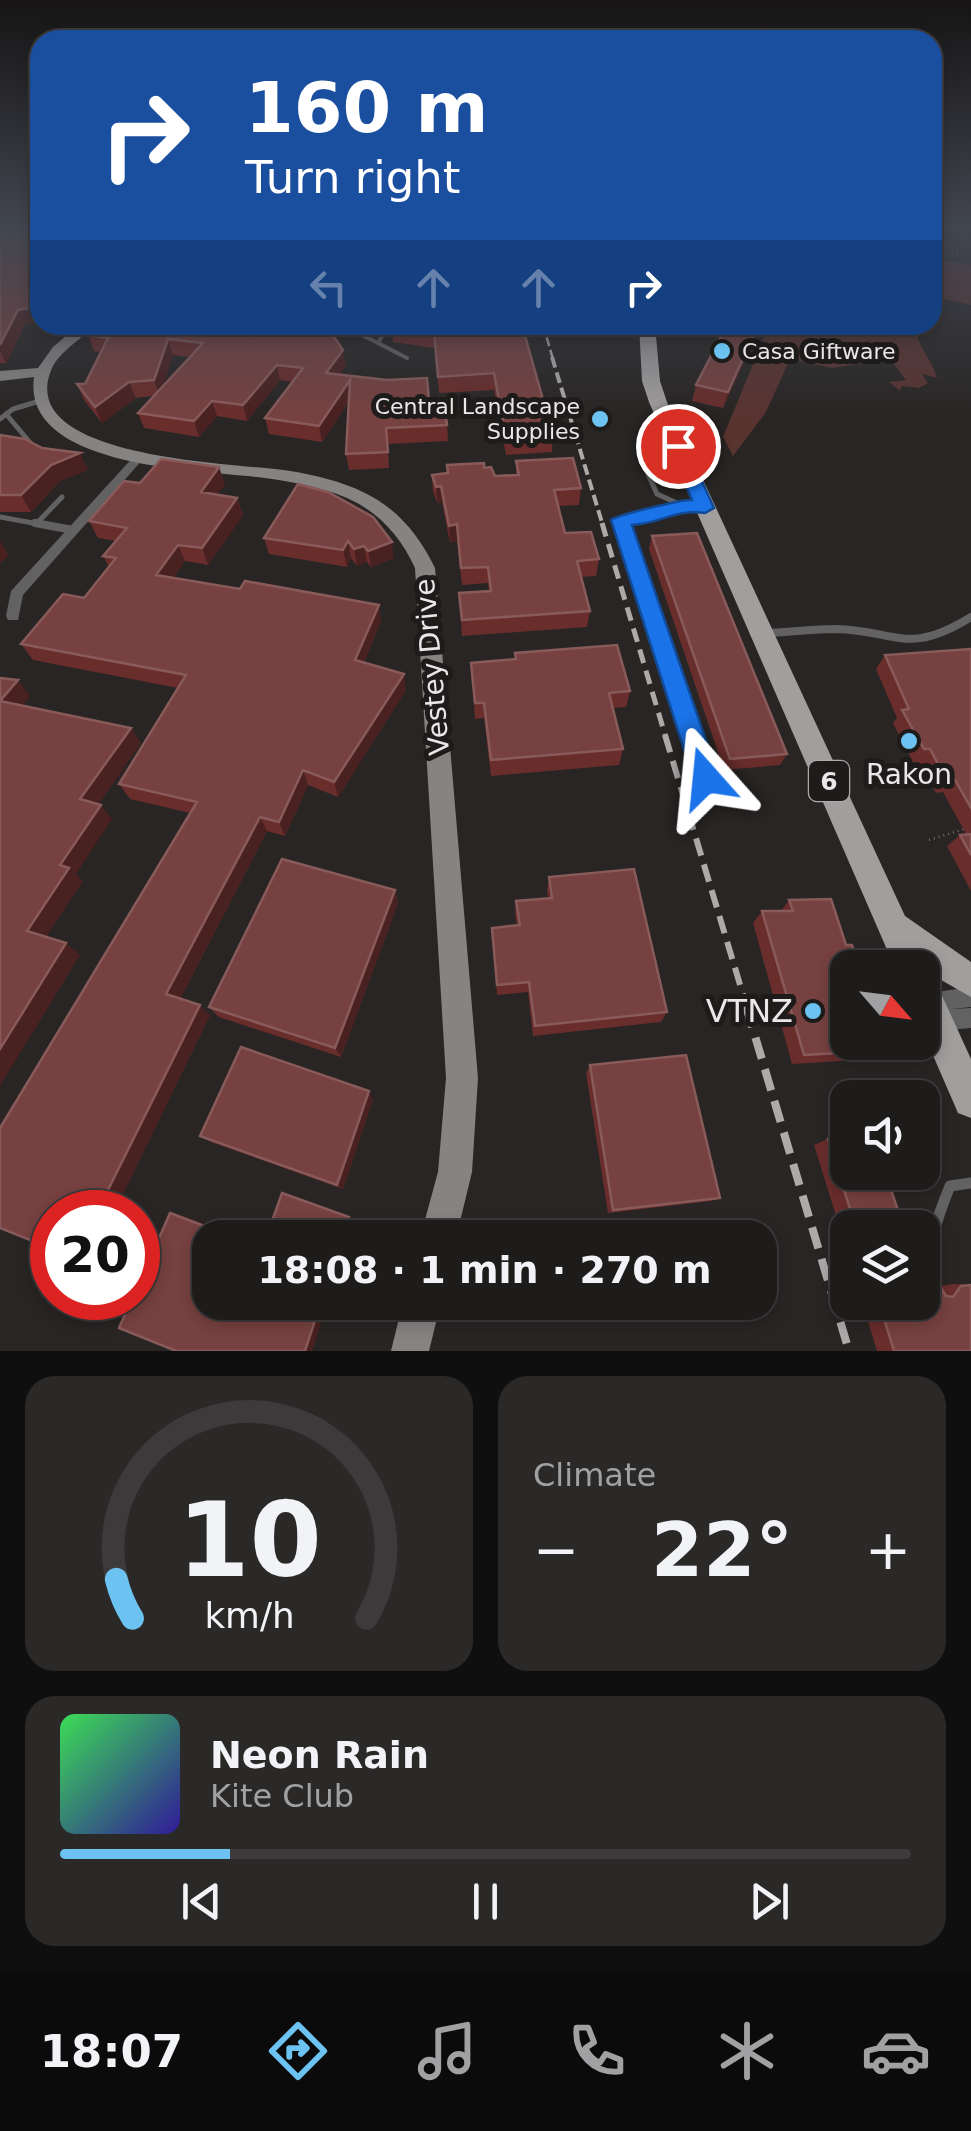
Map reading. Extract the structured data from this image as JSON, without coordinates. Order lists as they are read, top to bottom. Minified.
{"streets":{"main road":["6"],"street":["Vestey Drive"]},"places":["Casa Giftware","Central Landscape Supplies","Rakon","VTNZ"],"north":"bottom right","page":{"turn":["160 m","Turn right"],"limit":"20","trip":"18:08 · 1 min · 270 m","tile":"Climate","heat":["−","22°","+"],"song":["Neon Rain","Kite Club"],"tabs":"18:07","gauge":["10","km/h"]}}
